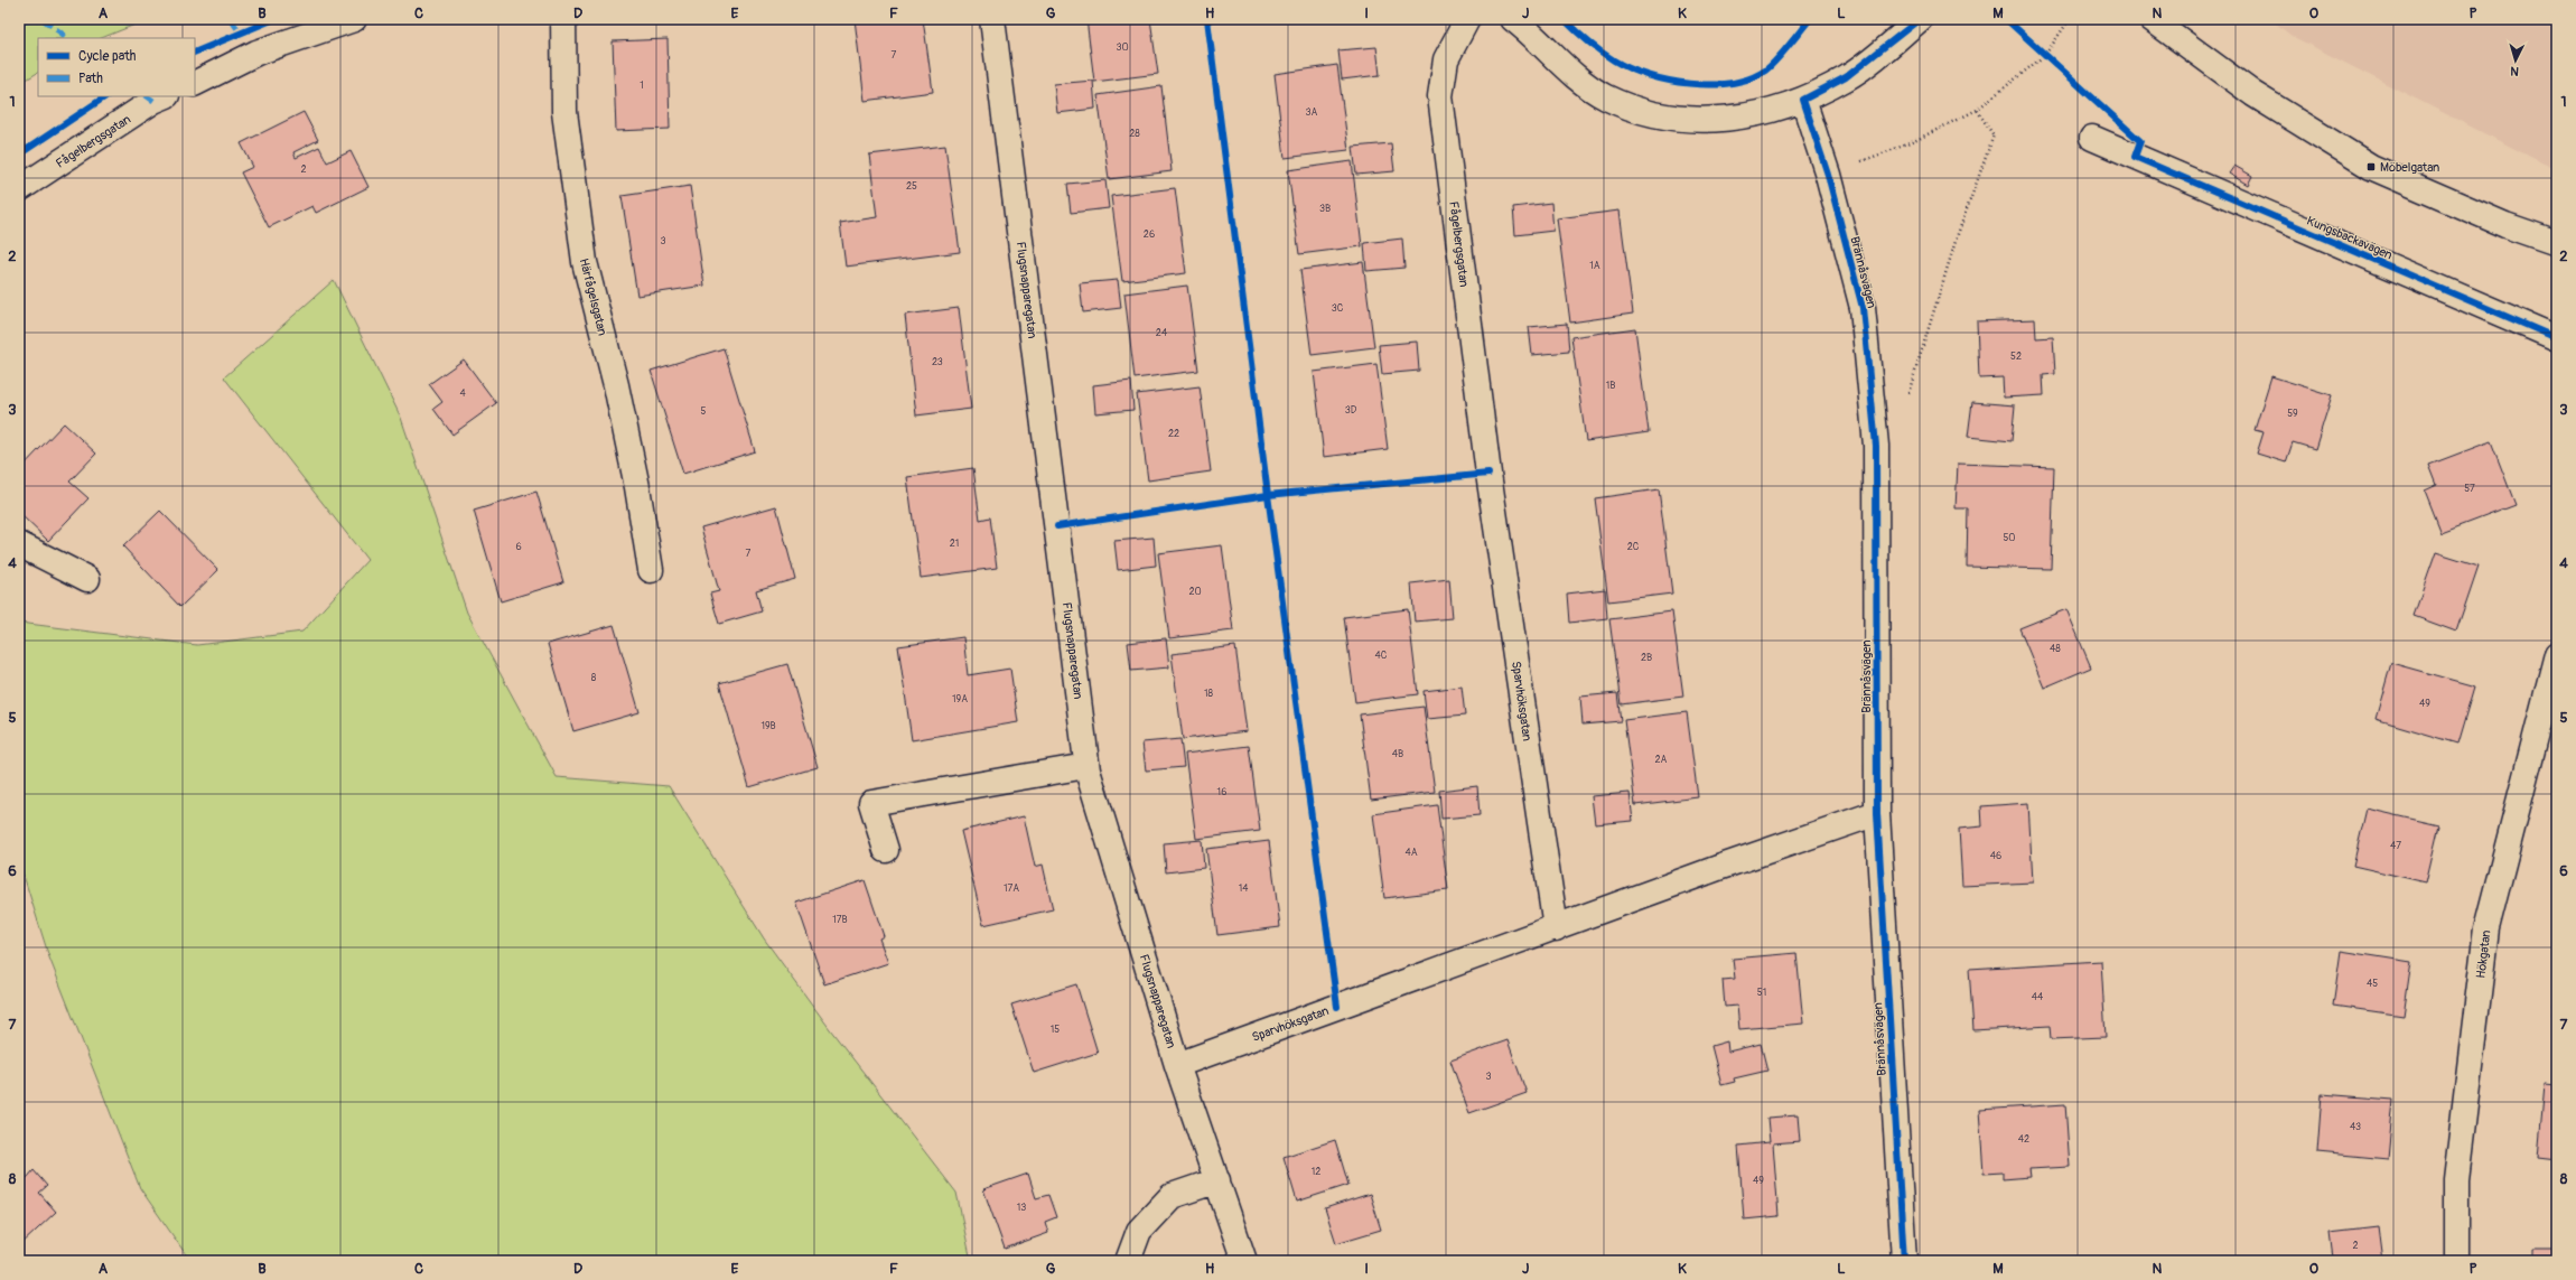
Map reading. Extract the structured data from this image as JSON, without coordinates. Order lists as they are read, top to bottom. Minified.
{"streets":{"street":["Fågelbergsgatan","Kungsbackavägen","Brännåsvägen","Flugsnapparegatan","Härfågelsgatan","Sparvhöksgatan","Hökgatan"]},"crossings":[["Fågelbergsgatan","Sparvhöksgatan"],["Brännåsvägen","Sparvhöksgatan"],["Flugsnapparegatan","Sparvhöksgatan"]],"places":{"transit":["Möbelgatan"]},"house_numbers":["30","7","1","3A","28","2","25","3B","26","3","1A","3C","24","52","23","1B","4","3D","5","59","22","57","50","21","6","2C","7","20","48","4C","2B","8","18","19A","49","19B","4B","2A","16","47","4A","46","17A","14","17B","45","51","44","15","3","43","42","12","49","13","2"],"legend":["Cycle path","Path"],"north":"bottom","grid":{"columns":["A","B","C","D","E","F","G","H","I","J","K","L","M","N","O","P"],"rows":["1","2","3","4","5","6","7","8"]}}
